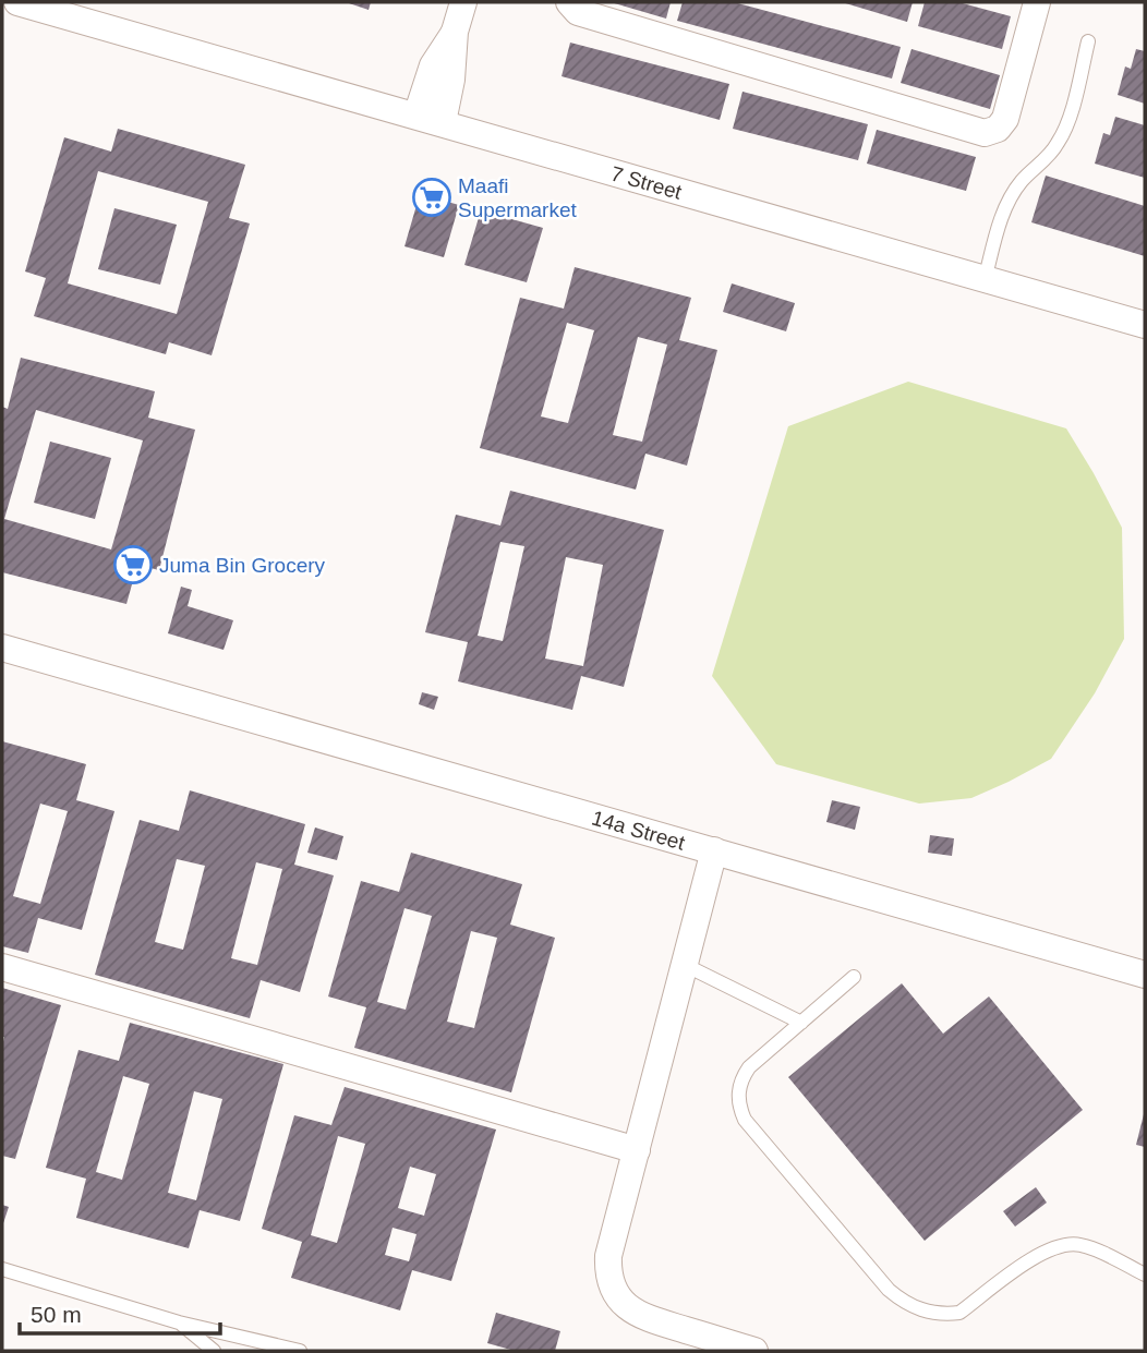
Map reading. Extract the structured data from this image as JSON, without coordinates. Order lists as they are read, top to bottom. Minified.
{"streets":{"street":["7 Street","14a Street"]},"places":{"supermarket":["Maafi Supermarket","Juma Bin Grocery"]},"scale_bar":"50 m"}
